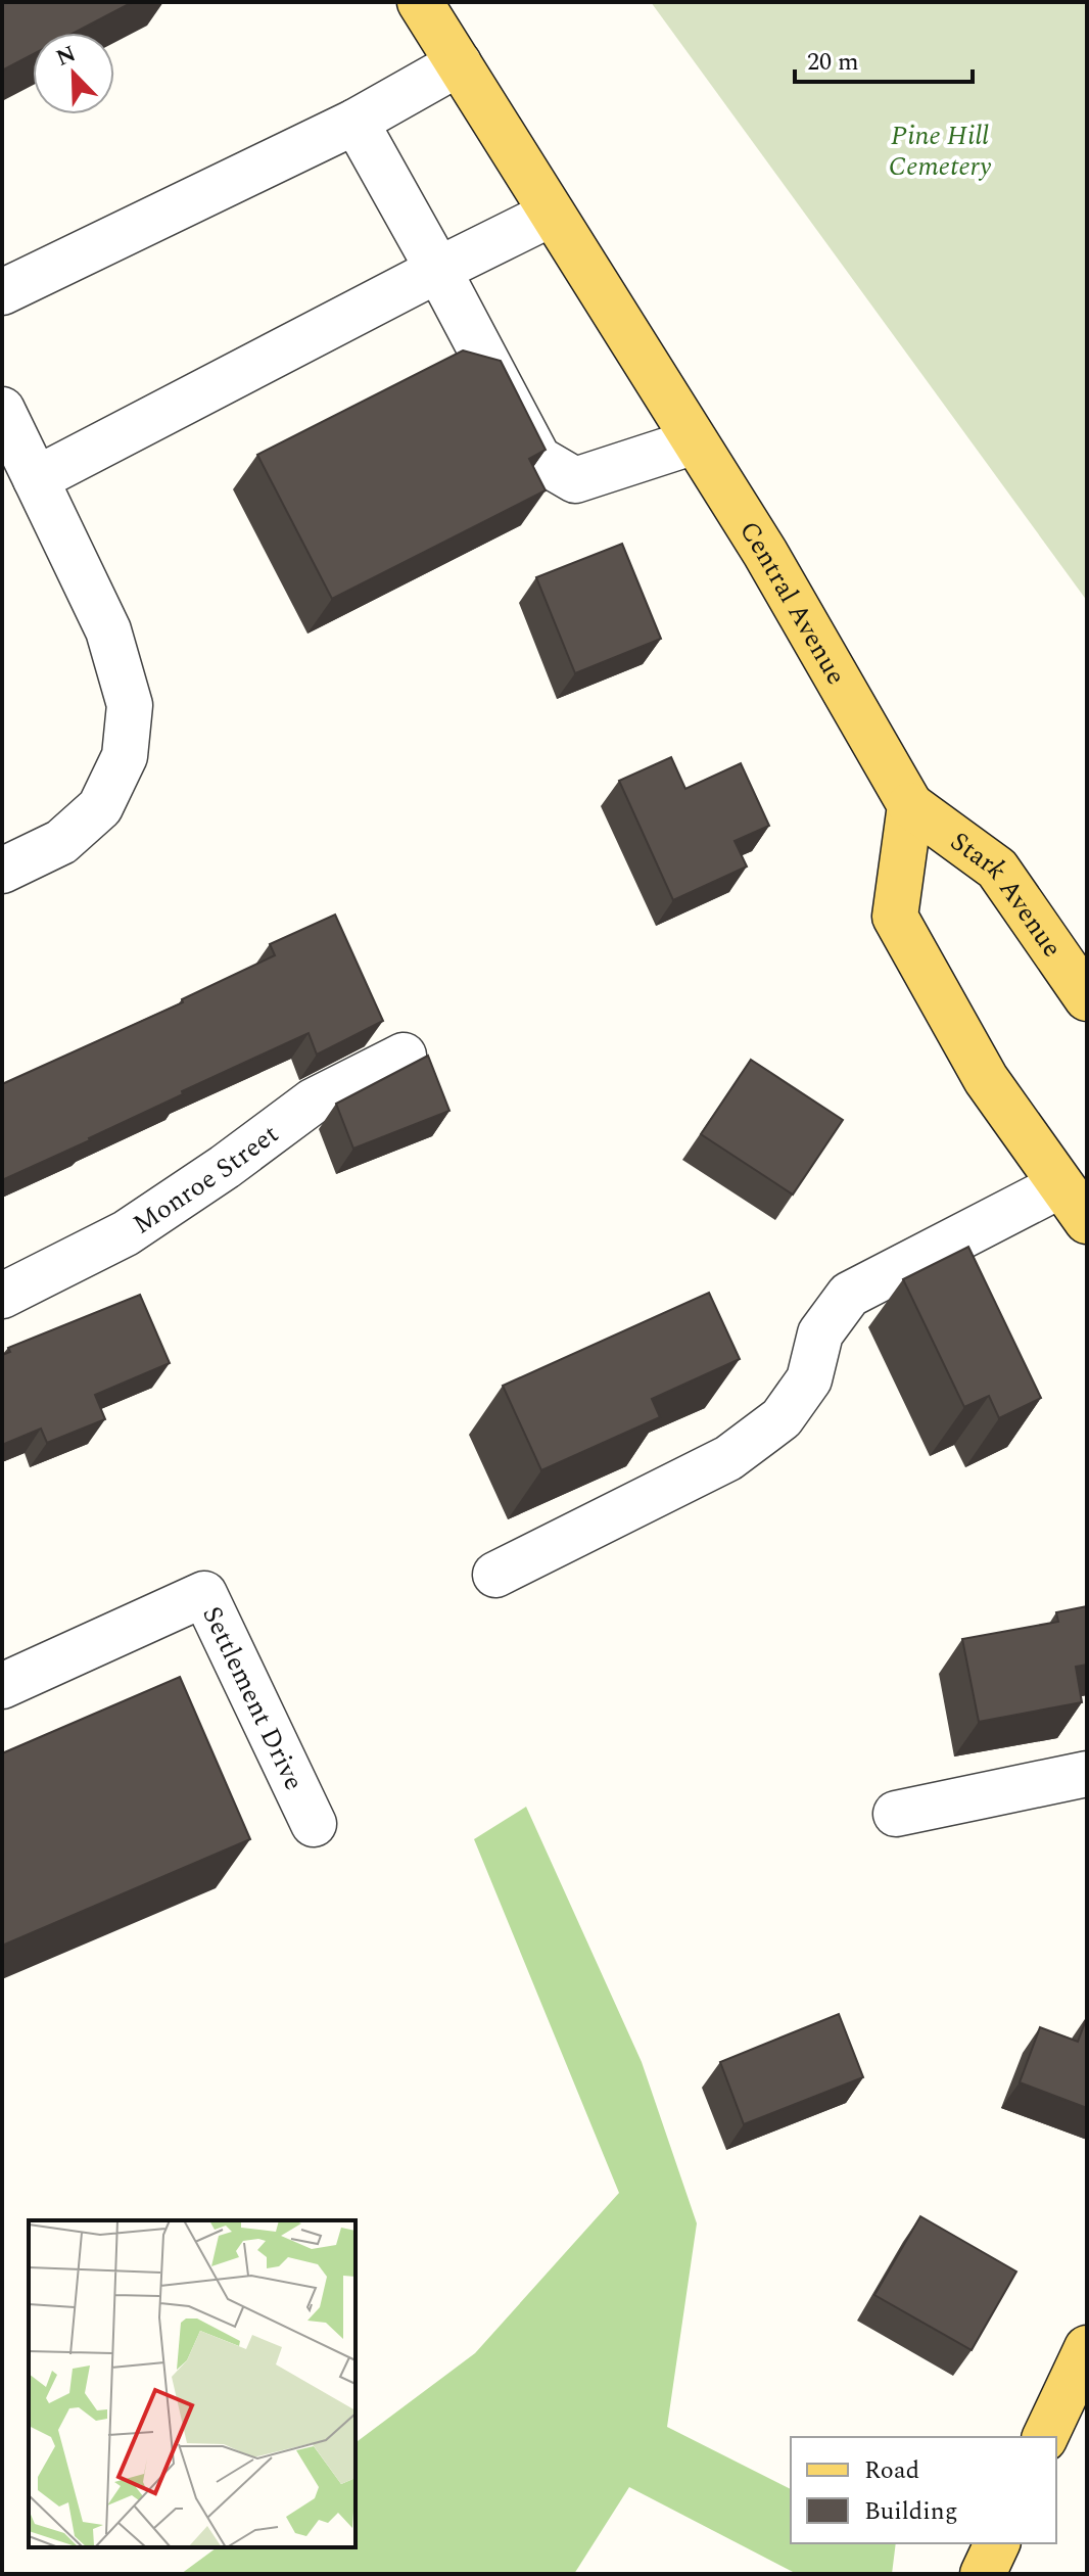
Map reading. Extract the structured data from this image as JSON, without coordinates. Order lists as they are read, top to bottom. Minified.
{"streets":{"main road":["Central Avenue","Stark Avenue"],"street":["Monroe Street","Settlement Drive"]},"crossings":[["Central Avenue","Stark Avenue"]],"parks":["Pine Hill Cemetery"],"legend":["Road","Building"],"scale_bar":"20 m","north":"top left"}
